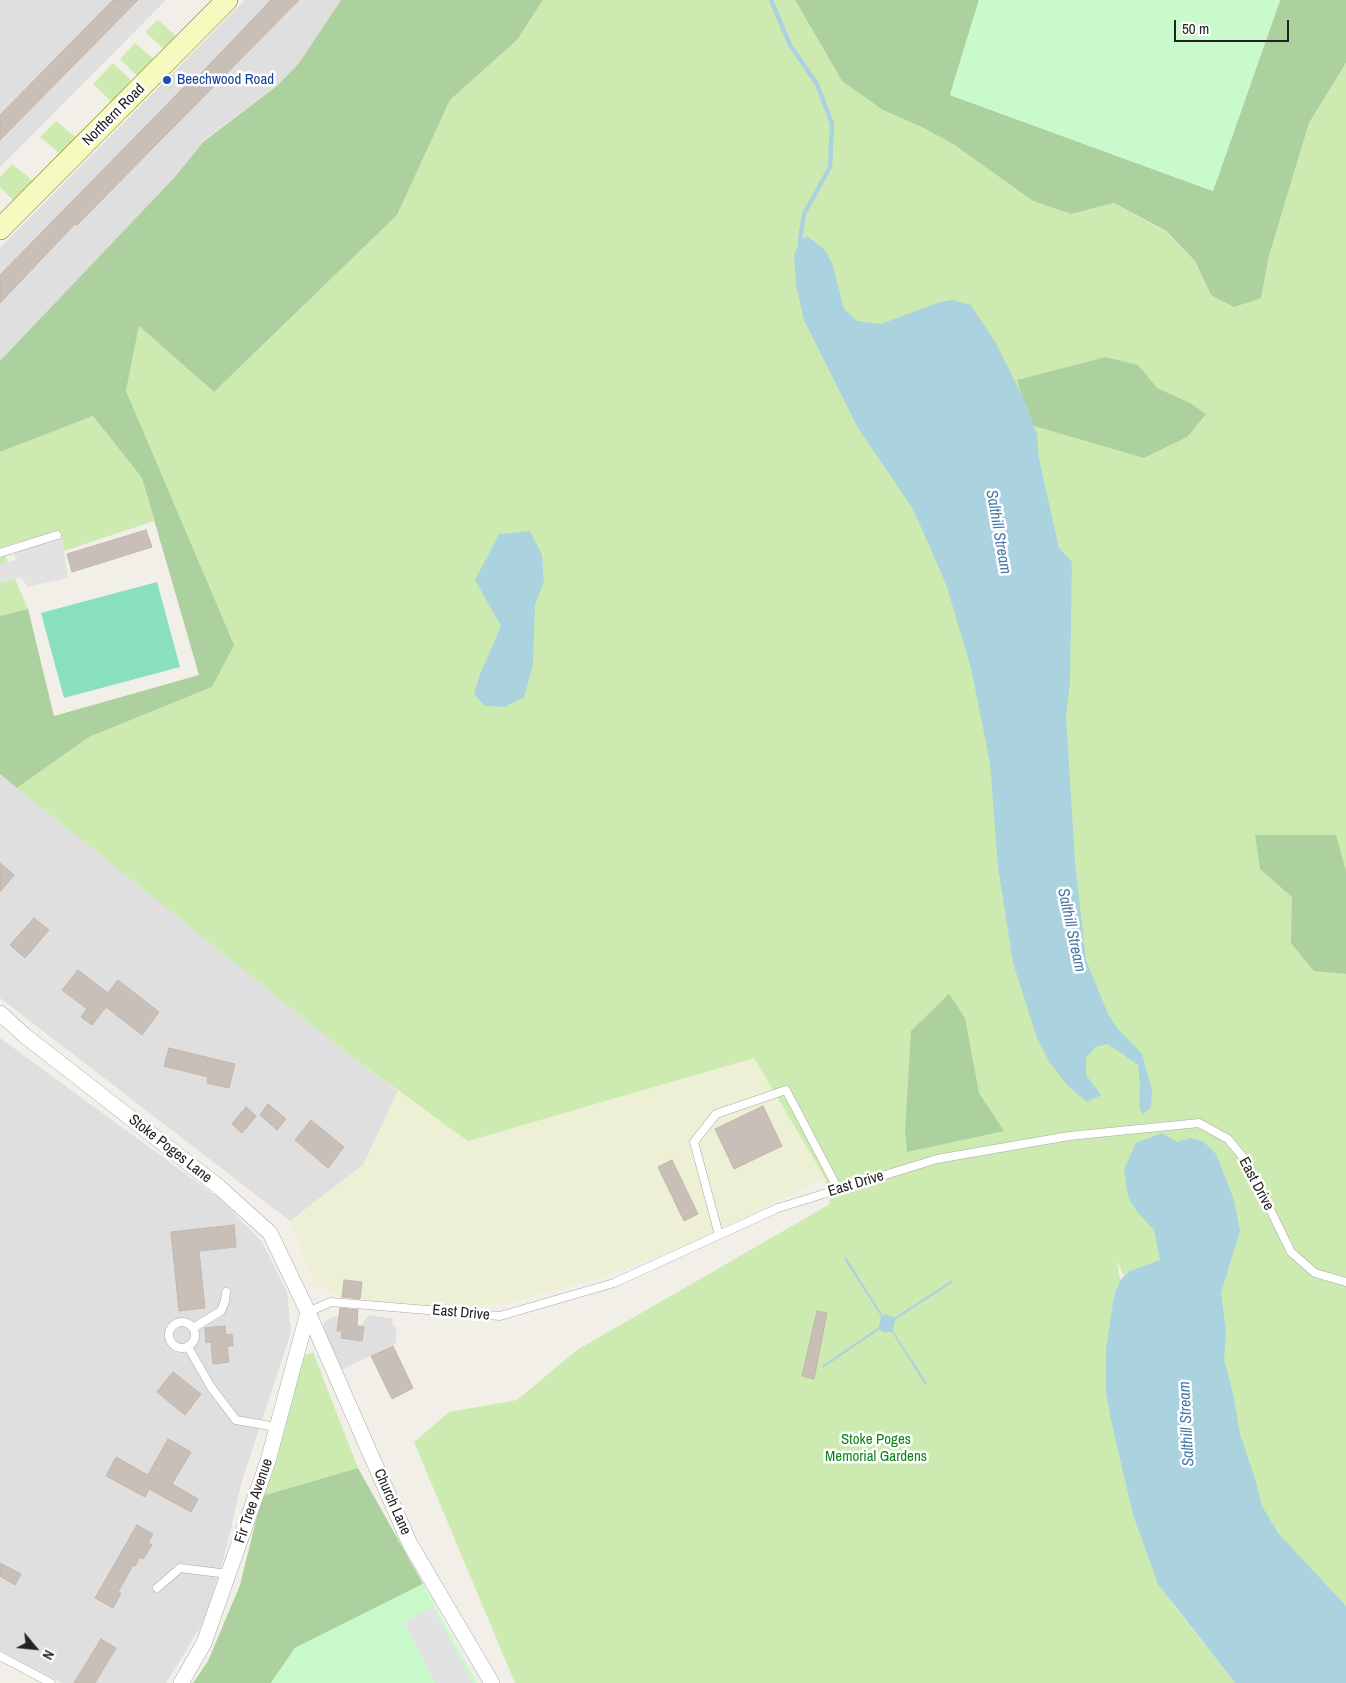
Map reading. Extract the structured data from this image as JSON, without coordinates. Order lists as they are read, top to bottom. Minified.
{"streets":{"street":["Northern Road","Stoke Poges Lane","Fir Tree Avenue","Church Lane"],"lane":["East Drive"]},"crossings":[["Stoke Poges Lane","East Drive"],["Stoke Poges Lane","Fir Tree Avenue"],["Stoke Poges Lane","Church Lane"],["East Drive","Fir Tree Avenue"],["East Drive","Church Lane"],["Fir Tree Avenue","Church Lane"]],"water":["Salthill Stream"],"parks":["Stoke Poges Memorial Gardens"],"places":["Beechwood Road"],"scale_bar":"50 m","north":"bottom right"}
